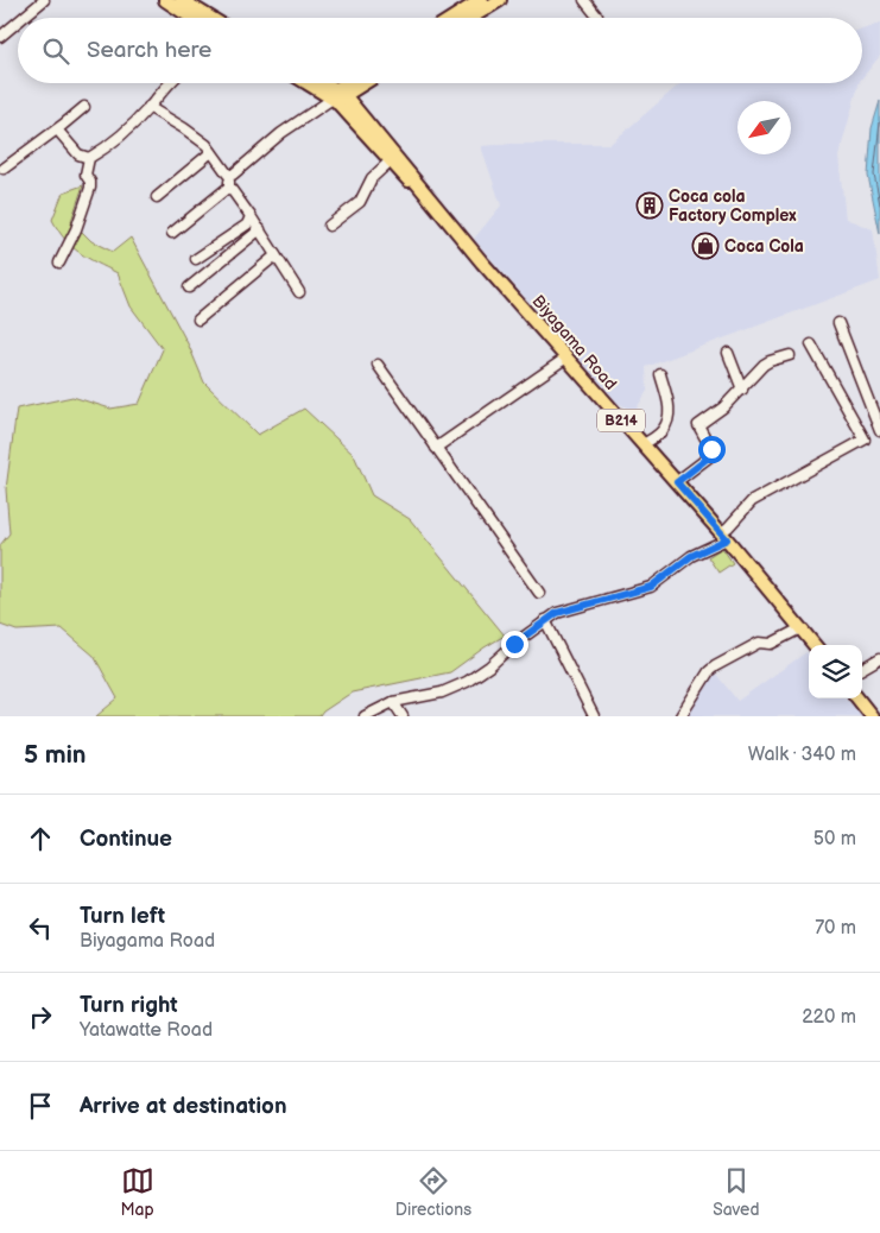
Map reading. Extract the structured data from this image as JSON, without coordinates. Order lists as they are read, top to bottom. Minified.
{"streets":{"main road":["Biyagama Road","B214"]},"crossings":[["Biyagama Road","B214"]],"places":{"building":["Coca cola Factory Complex"],"shop":["Coca Cola"]},"north":"bottom left","page":{"search":"Search here","heading":["5 min","Walk · 340 m"],"list":[["Continue","50 m"],["Turn left","Biyagama Road","70 m"],["Turn right","Yatawatte Road","220 m"],"Arrive at destination"],"nav":["Map","Directions","Saved"]}}
